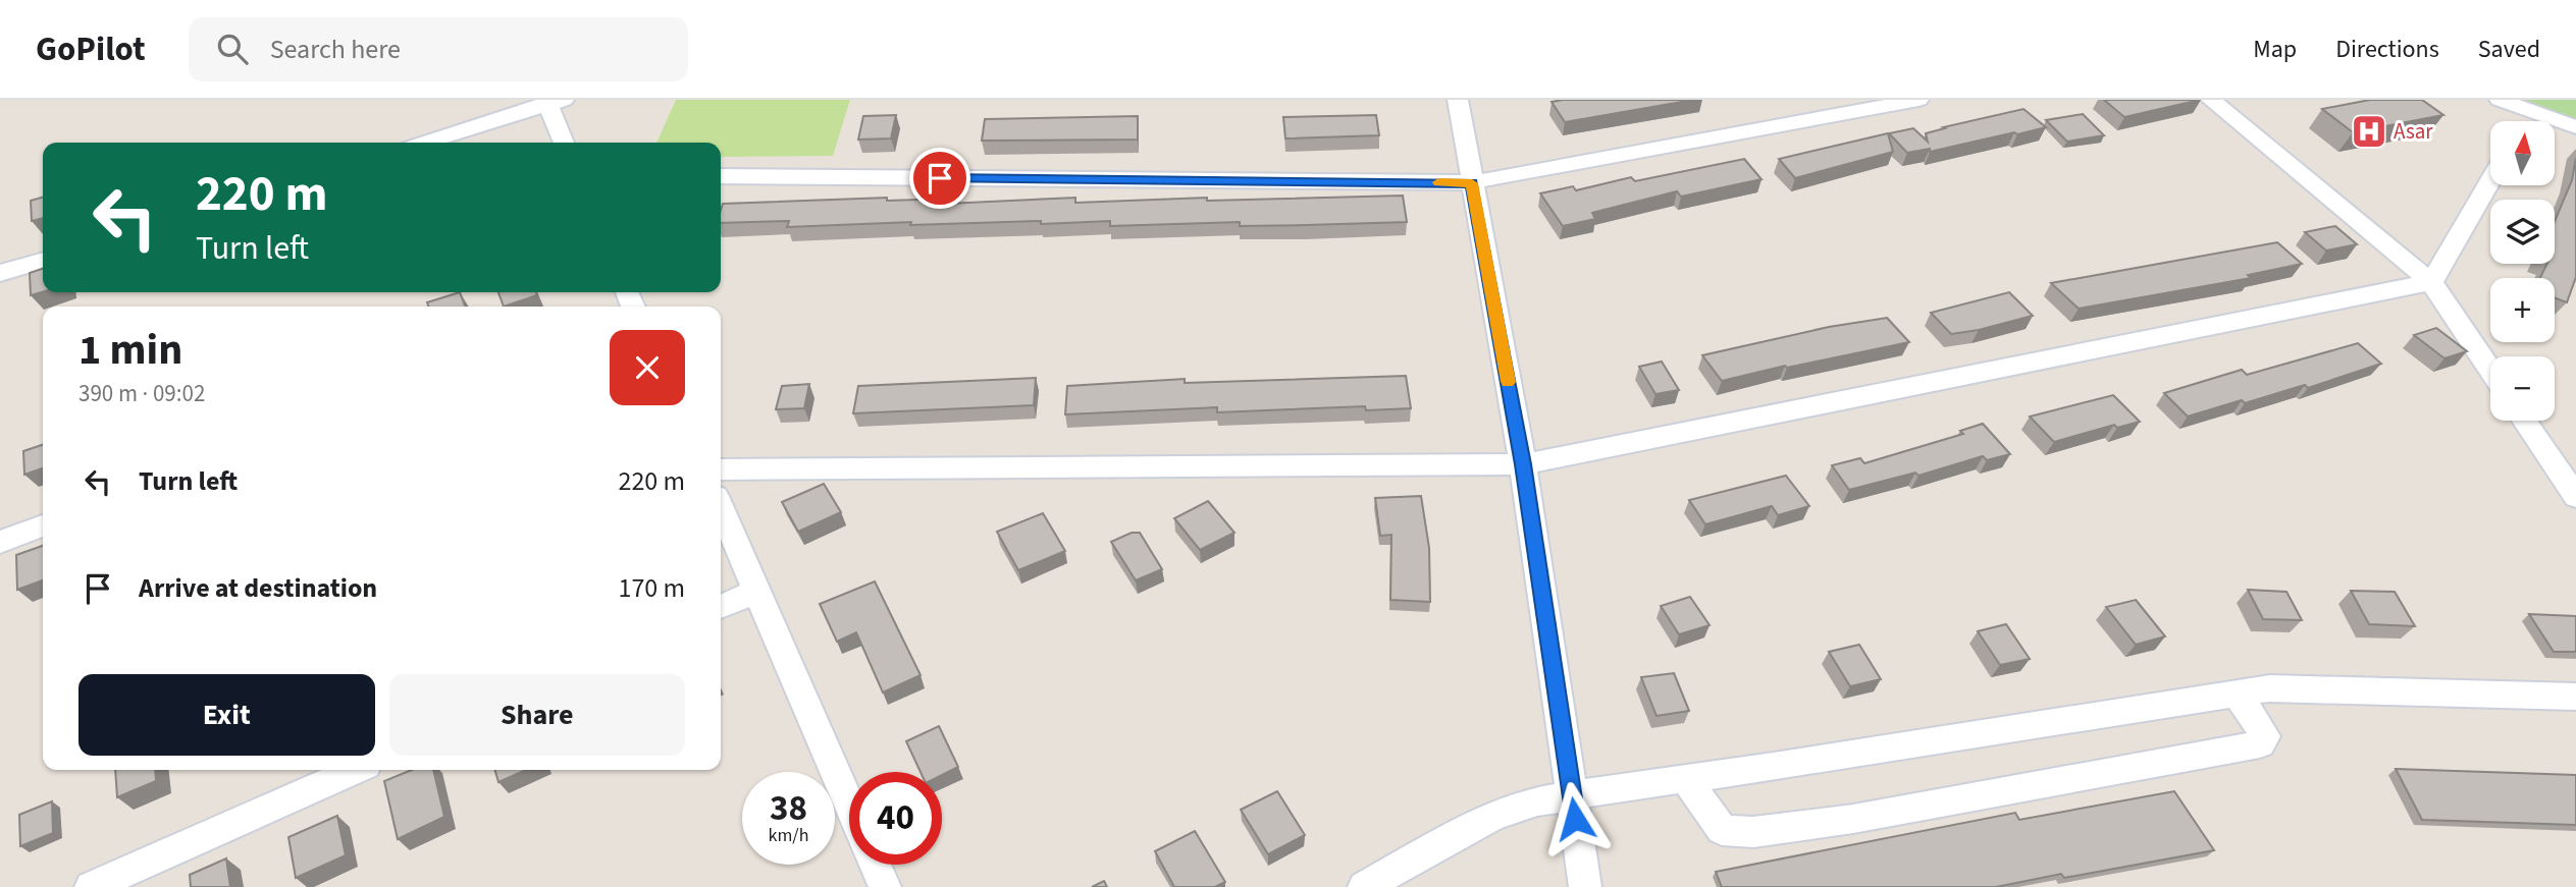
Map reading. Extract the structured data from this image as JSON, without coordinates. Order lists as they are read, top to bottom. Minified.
{"places":{"hospital":["Asar"]},"north":"top","page":{"header":"GoPilot","search":"Search here","nav":["Map","Directions","Saved"],"map_buttons":["+","−"],"turn":["220 m","Turn left"],"heading":["1 min","390 m · 09:02"],"list":[{"name":"Turn left","value":"220 m"},{"name":"Arrive at destination","value":"170 m"}],"buttons":["Exit","Share"],"speed":"38 km/h","limit":"40"}}
